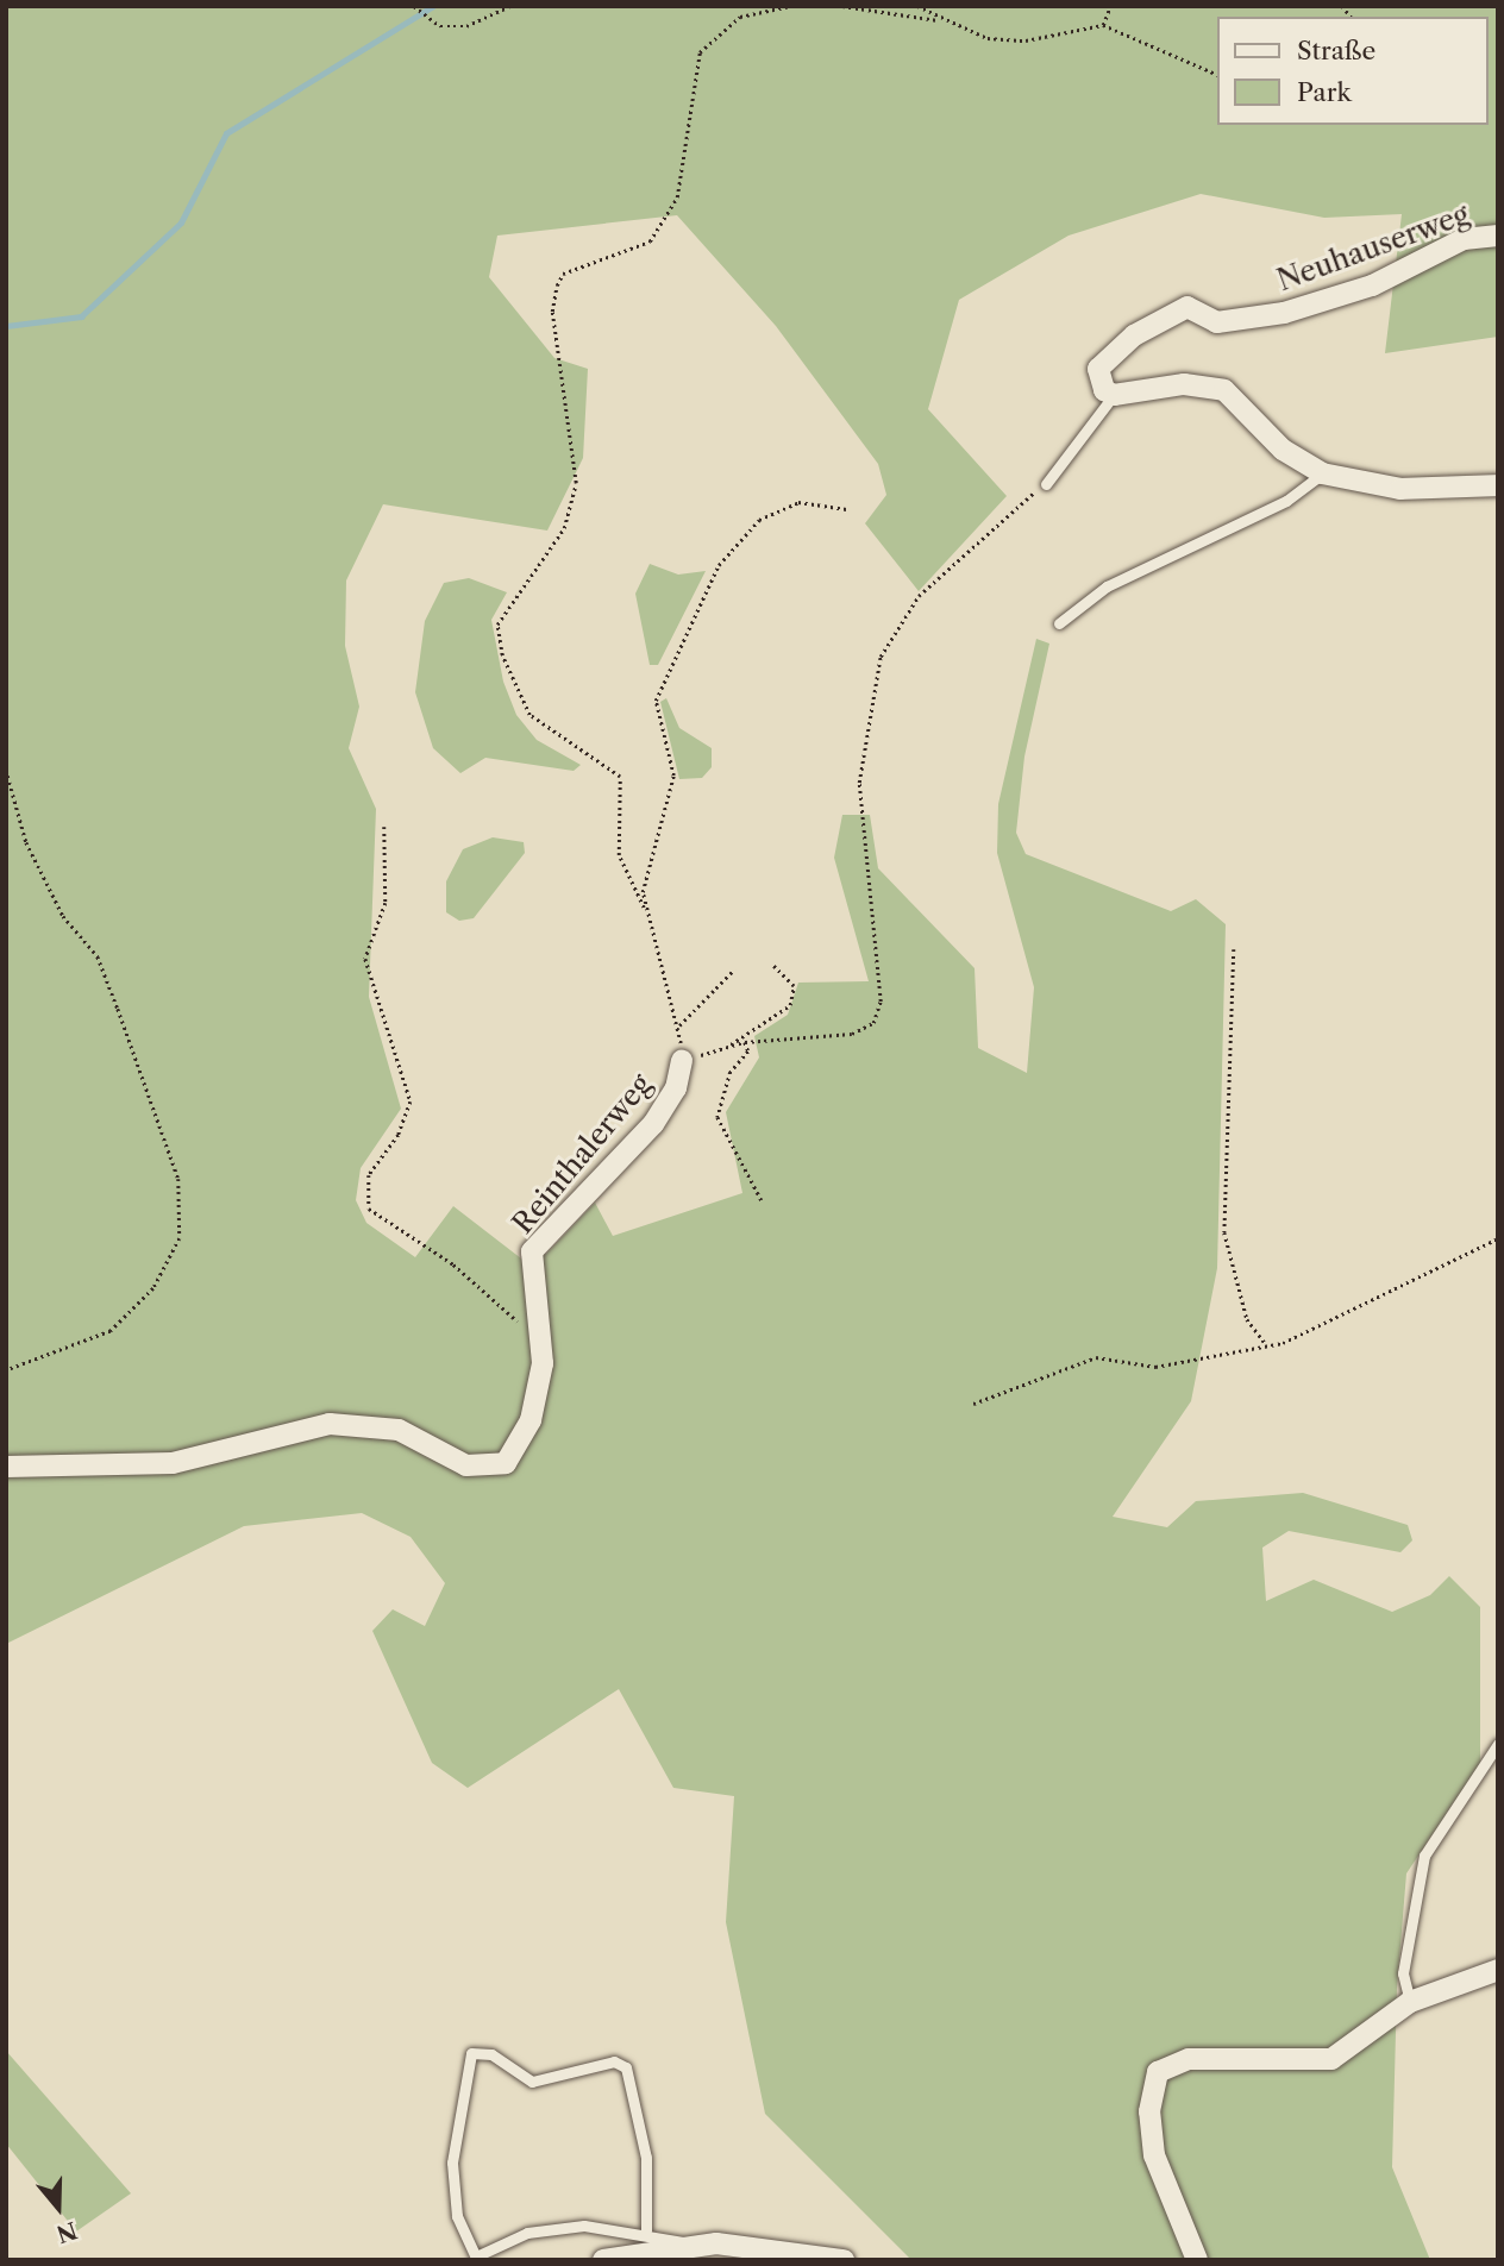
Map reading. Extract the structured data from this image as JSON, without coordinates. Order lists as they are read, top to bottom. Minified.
{"streets":{"street":["Neuhauserweg","Reinthalerweg"]},"legend":["Straße","Park"],"north":"bottom"}
